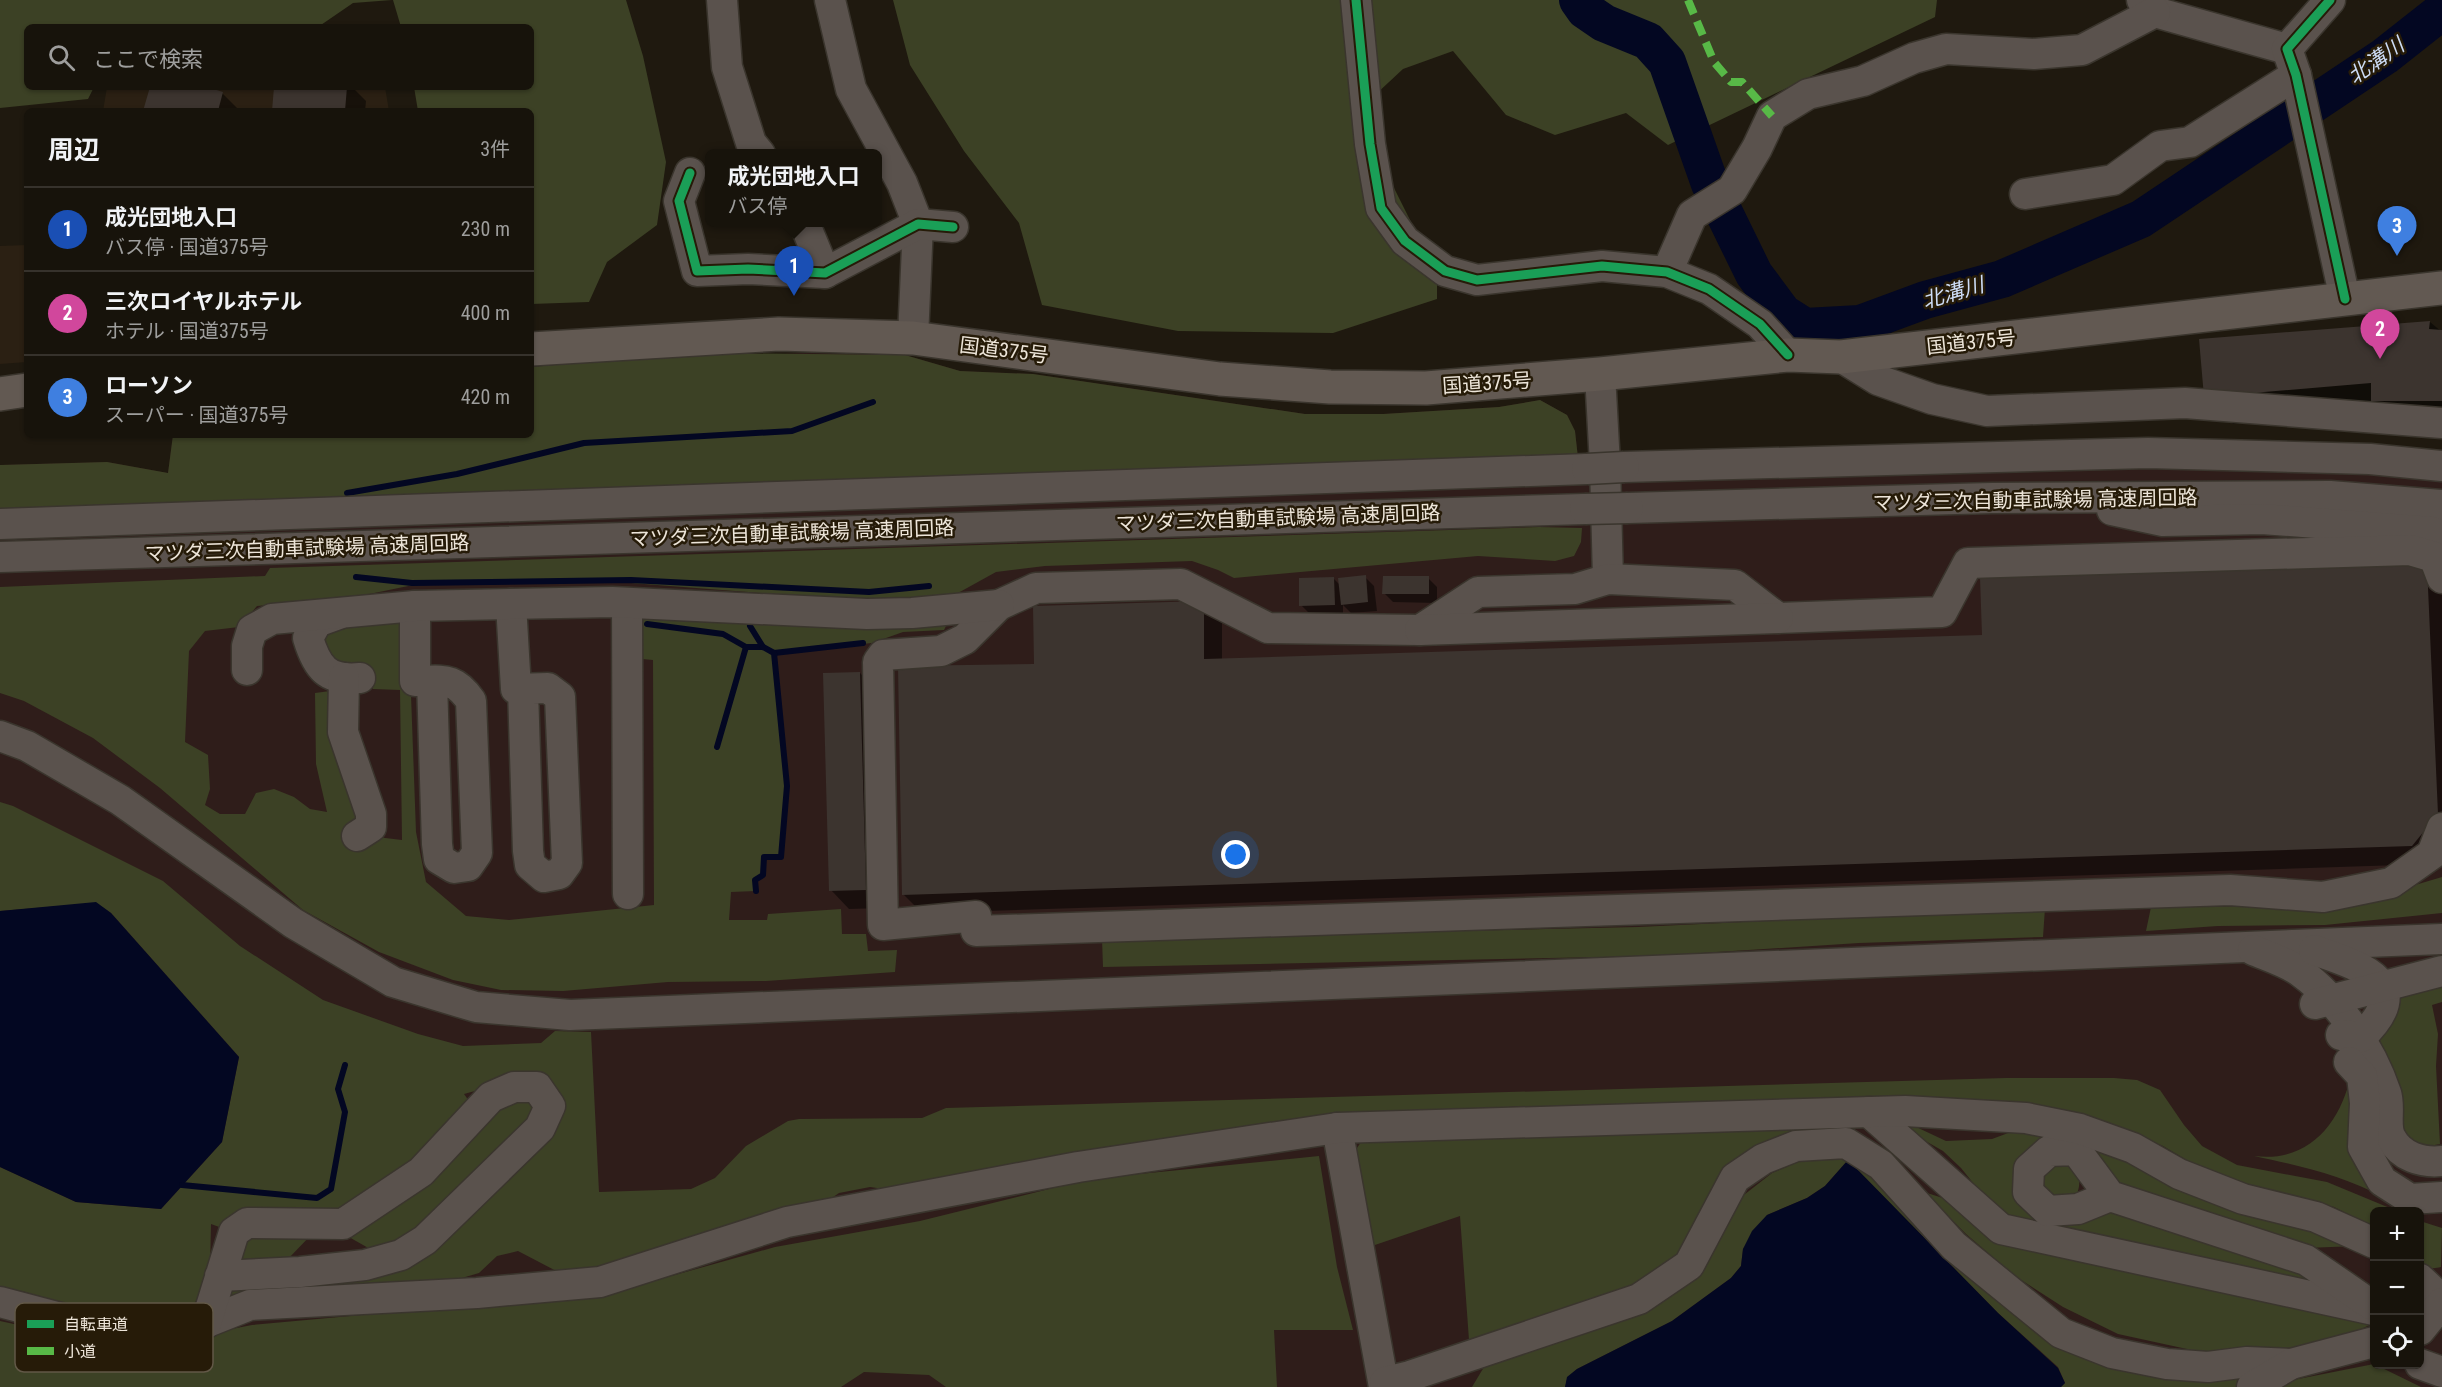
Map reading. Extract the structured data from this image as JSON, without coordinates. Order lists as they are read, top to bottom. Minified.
{"streets":{"highway":["国道375号"],"street":["マツダ三次自動車試験場 高速周回路"]},"water":["北溝川"],"legend":["自転車道","小道"],"page":{"search":"ここで検索","heading":["周辺","3件"],"popup":["成光団地入口","バス停"],"list":[{"mark":"1","name":"成光団地入口","note":"バス停 · 国道375号","value":"230 m"},{"mark":"2","name":"三次ロイヤルホテル","note":"ホテル · 国道375号","value":"400 m"},{"mark":"3","name":"ローソン","note":"スーパー · 国道375号","value":"420 m"}],"pins":["3","1","2"],"map_buttons":["+","−"]}}
